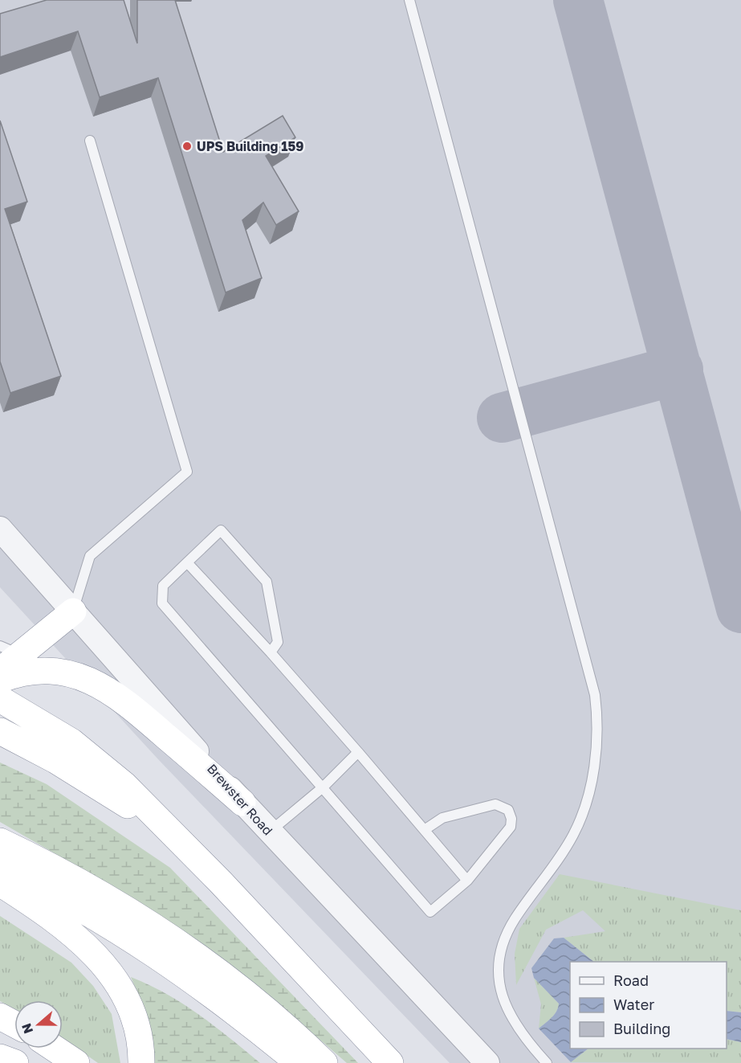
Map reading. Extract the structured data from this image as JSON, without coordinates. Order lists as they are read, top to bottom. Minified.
{"streets":{"street":["Brewster Road"]},"places":["UPS Building 159"],"legend":["Road","Water","Building"],"north":"left"}
